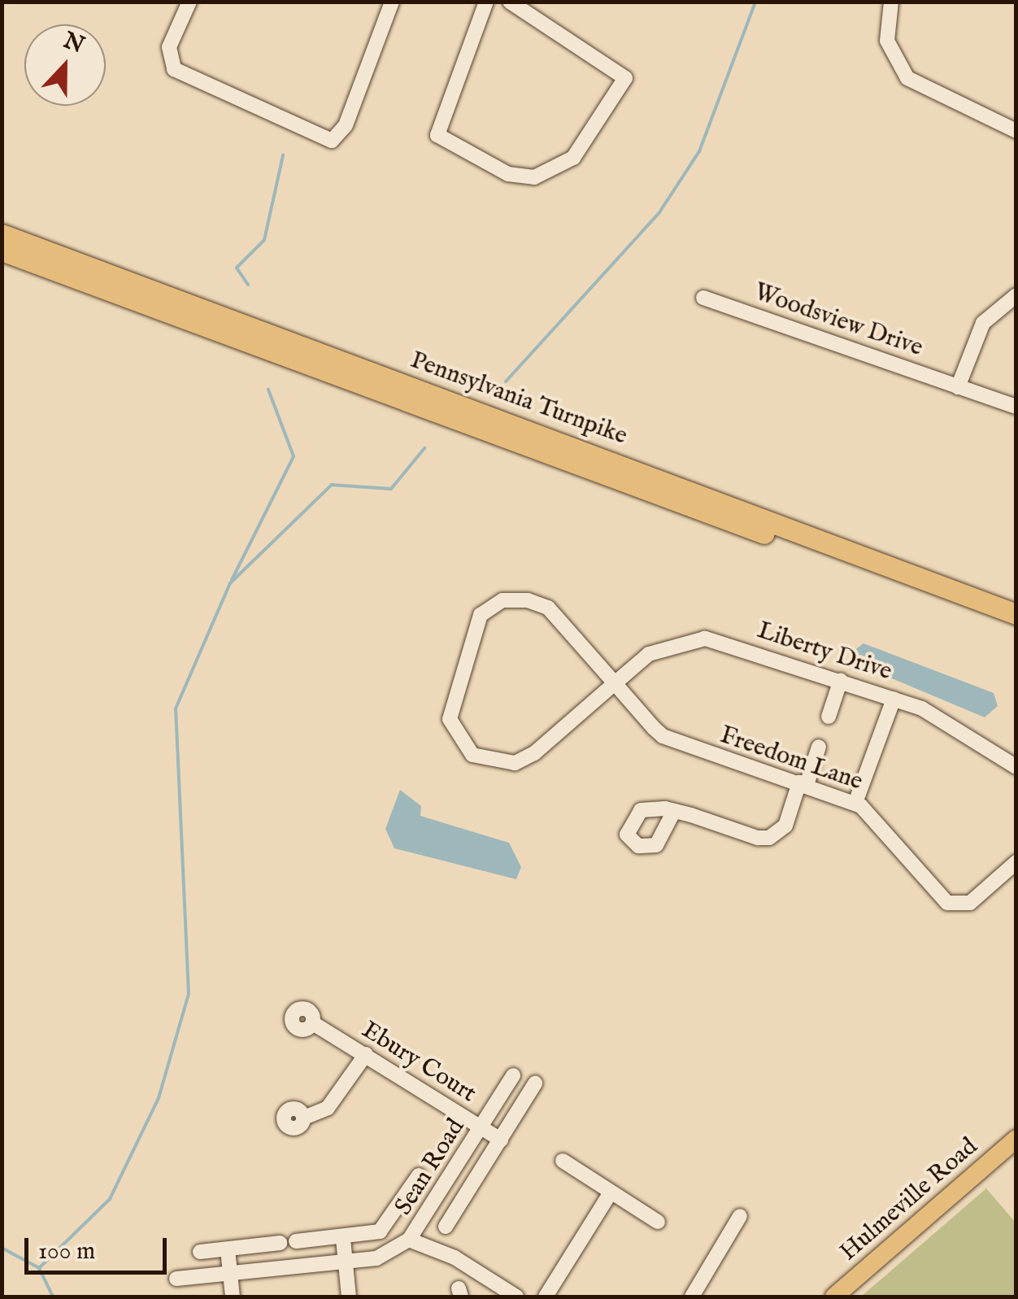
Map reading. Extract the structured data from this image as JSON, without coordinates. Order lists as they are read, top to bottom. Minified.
{"streets":{"highway":["Pennsylvania Turnpike"],"main road":["Hulmeville Road"],"street":["Woodsview Drive","Liberty Drive","Freedom Lane","Ebury Court","Sean Road"]},"crossings":[["Liberty Drive","Freedom Lane"],["Ebury Court","Sean Road"]],"scale_bar":"100 m","north":"top"}
